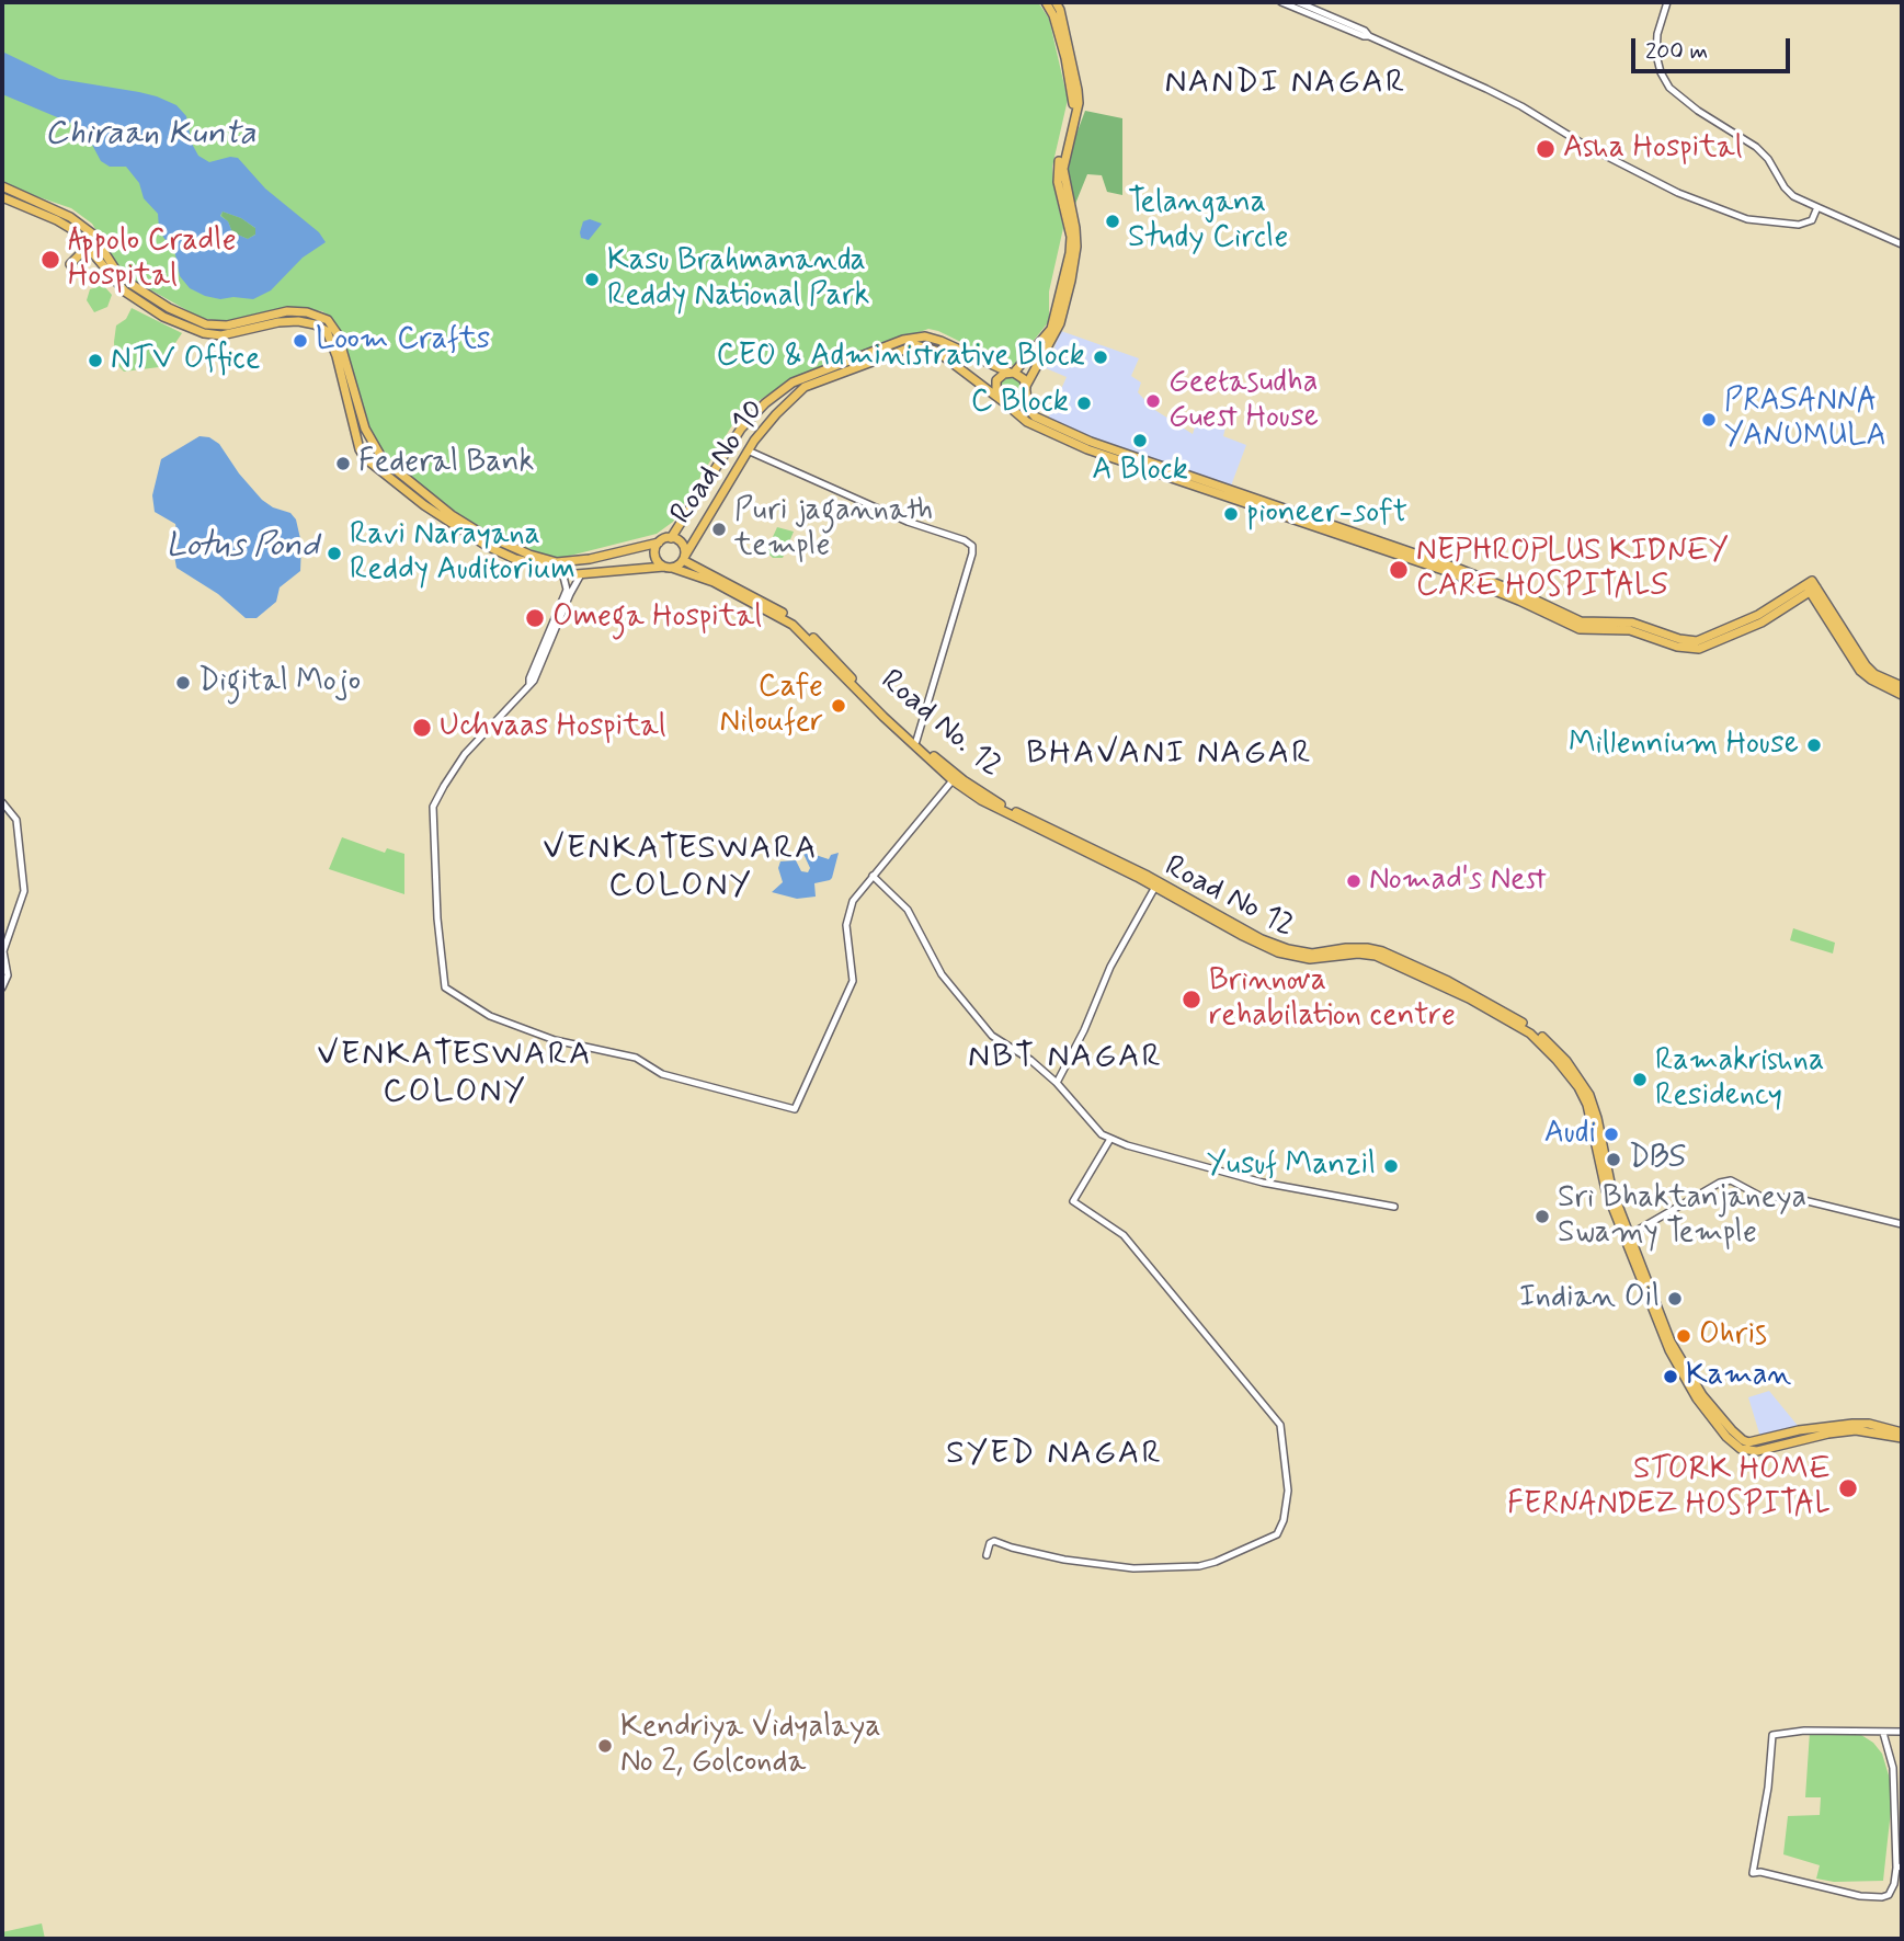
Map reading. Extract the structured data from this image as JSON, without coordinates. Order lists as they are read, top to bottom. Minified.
{"streets":{"main road":["Road No 10","Road No. 12","Road No 12"]},"crossings":[["Road No 10","Road No. 12"],["Road No 10","Road No 12"],["Road No. 12","Road No 12"]],"districts":["NANDI NAGAR","BHAVANI NAGAR","VENKATESWARA COLONY","VENKATESWARA COLONY","NBT NAGAR","SYED NAGAR"],"water":["Chiraan Kunta","Lotus Pond"],"places":["Asha Hospital","Telangana Study Circle","Appolo Cradle Hospital","Kasu Brahmananda Reddy National Park","Loom Crafts","CEO & Administrative Block","NTV Office","Geetasudha Guest House","C Block","PRASANNA YANUMULA","A Block","Federal Bank","pioneer-soft","Puri jagannath temple","Ravi Narayana Reddy Auditorium","NEPHROPLUS KIDNEY CARE HOSPITALS","Omega Hospital","Digital Mojo","Cafe Niloufer","Uchvaas Hospital","Millennium House","Nomad's Nest","Brinnova rehabilation centre","Ramakrishna Residency","Audi","DBS","Yusuf Manzil","Sri Bhaktanjaneya Swamy Temple","Indian Oil","Ohris","Kaman","STORK HOME FERNANDEZ HOSPITAL","Kendriya Vidyalaya No 2, Golconda"],"scale_bar":"200 m"}
